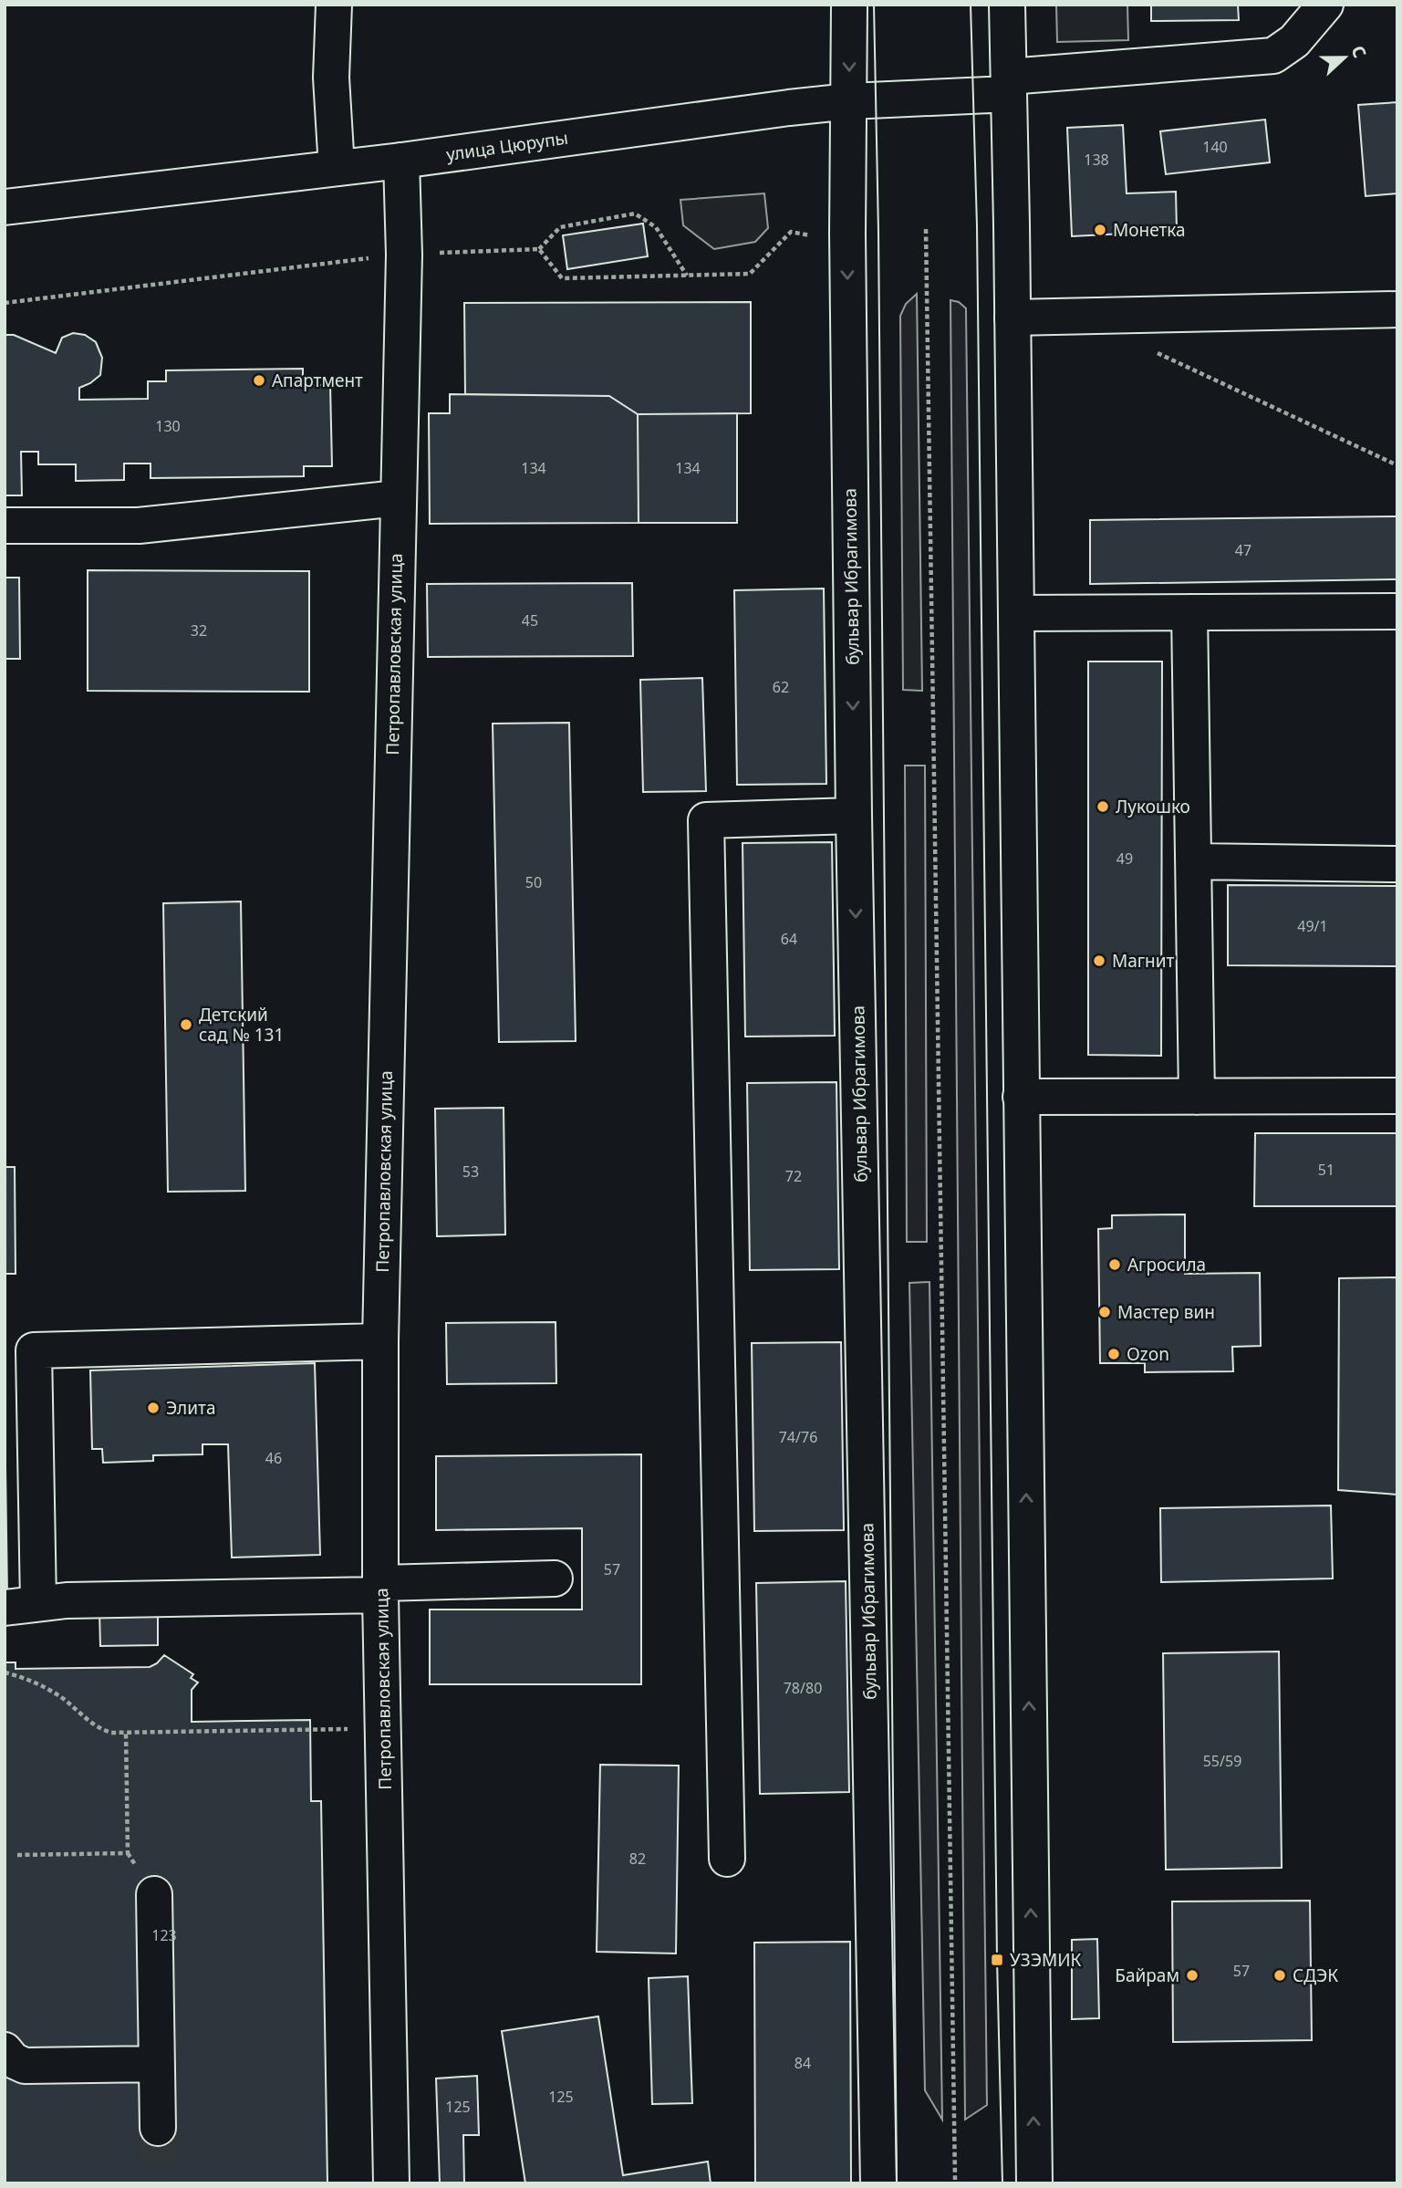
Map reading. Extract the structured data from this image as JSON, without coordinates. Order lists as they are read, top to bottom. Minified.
{"streets":{"main road":["улица Цюрупы","бульвар Ибрагимова","Петропавловская улица"]},"crossings":[["улица Цюрупы","бульвар Ибрагимова"],["улица Цюрупы","Петропавловская улица"]],"places":{"other":["Монетка","Апартмент","Лукошко","Магнит","Детский сад № 131","Агросила","Мастер вин","Ozon","Элита","Байрам","СДЭК"],"transit":["УЗЭМИК"]},"house_numbers":["140","138","130","134","134","47","45","32","62","49","50","49/1","64","51","53","72","74/76","46","57","78/80","55/59","82","123","57","84","125","125"],"north":"right"}
